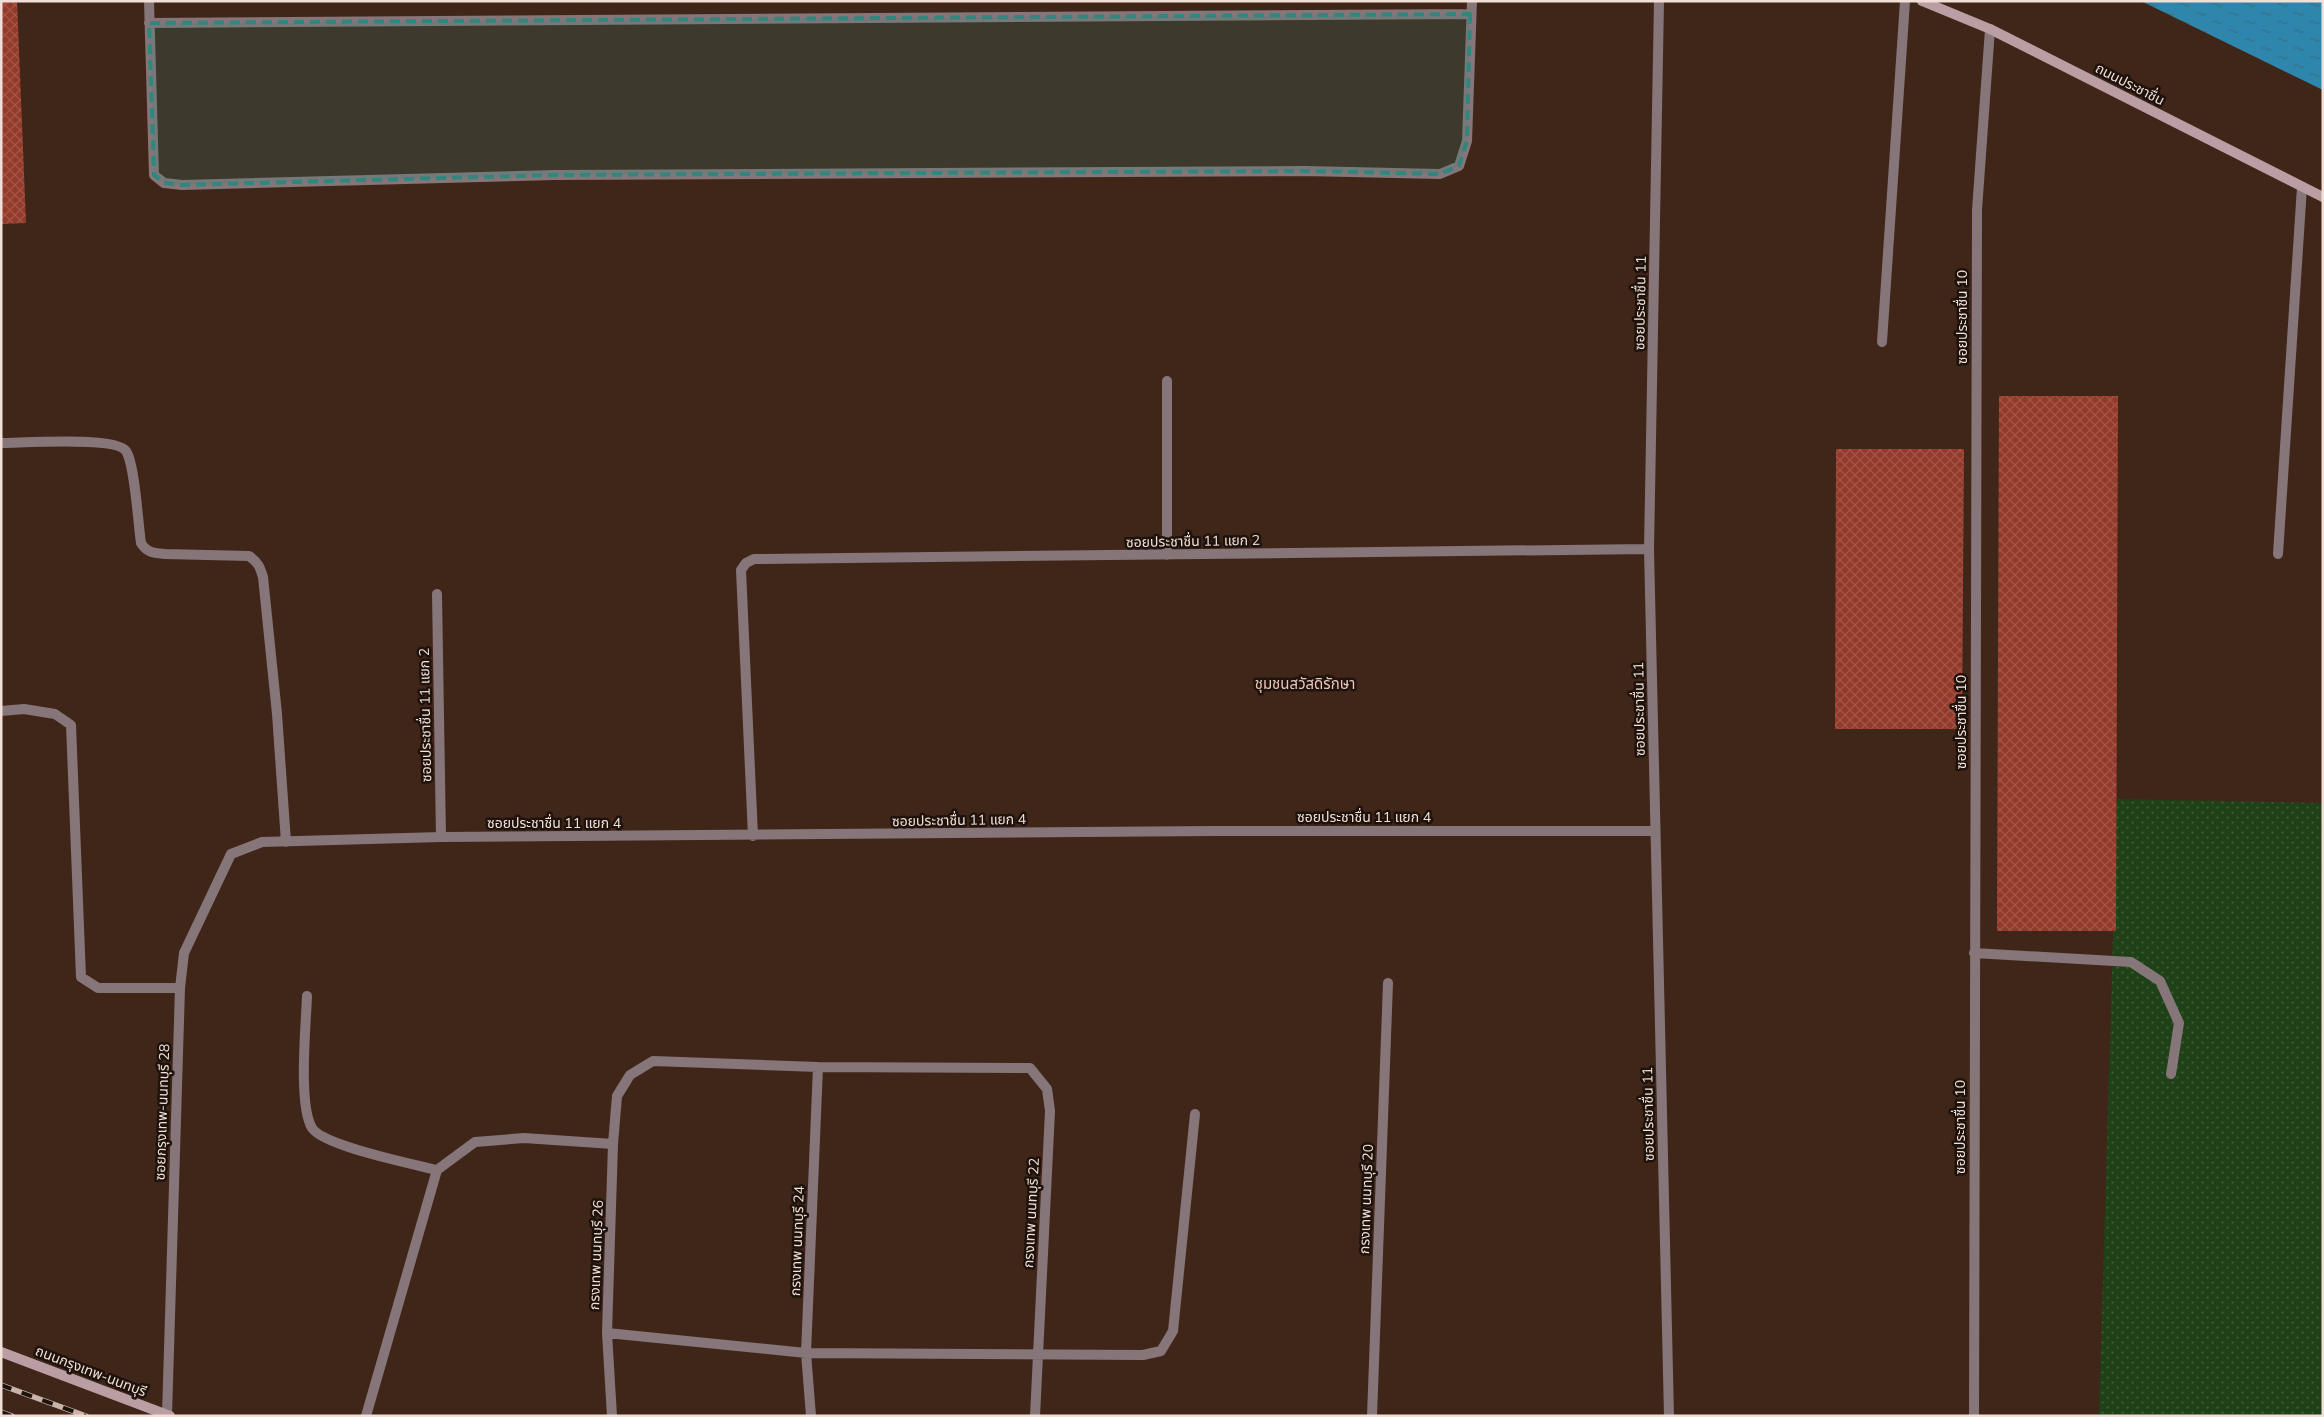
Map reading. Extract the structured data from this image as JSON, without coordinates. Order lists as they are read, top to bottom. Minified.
{"streets":{"main road":["ถนนประชาชื่น","ถนนกรุงเทพ-นนทบุรี"],"street":["ซอยประชาชื่น 11","ซอยประชาชื่น 10","ซอยประชาชื่น 11 แยก 2","ซอยประชาชื่น 11 แยก 4","ซอยกรุงเทพ-นนทบุรี 28","กรงเทพ นนทบุรี 20","กรงเทพ นนทบุรี 22","กรงเทพ นนทบุรี 24","กรงเทพ นนทบุรี 26"]},"crossings":[["ถนนประชาชื่น","ซอยประชาชื่น 10"],["ซอยประชาชื่น 11","ซอยประชาชื่น 11 แยก 2"],["ซอยประชาชื่น 11","ซอยประชาชื่น 11 แยก 4"],["ซอยประชาชื่น 11 แยก 2","ซอยประชาชื่น 11 แยก 4"],["ซอยประชาชื่น 11 แยก 4","ซอยกรุงเทพ-นนทบุรี 28"],["ซอยกรุงเทพ-นนทบุรี 28","ถนนกรุงเทพ-นนทบุรี"],["กรงเทพ นนทบุรี 22","กรงเทพ นนทบุรี 24"],["กรงเทพ นนทบุรี 22","กรงเทพ นนทบุรี 26"],["กรงเทพ นนทบุรี 24","กรงเทพ นนทบุรี 26"]],"districts":["ชุมชนสวัสดิรักษา"]}
